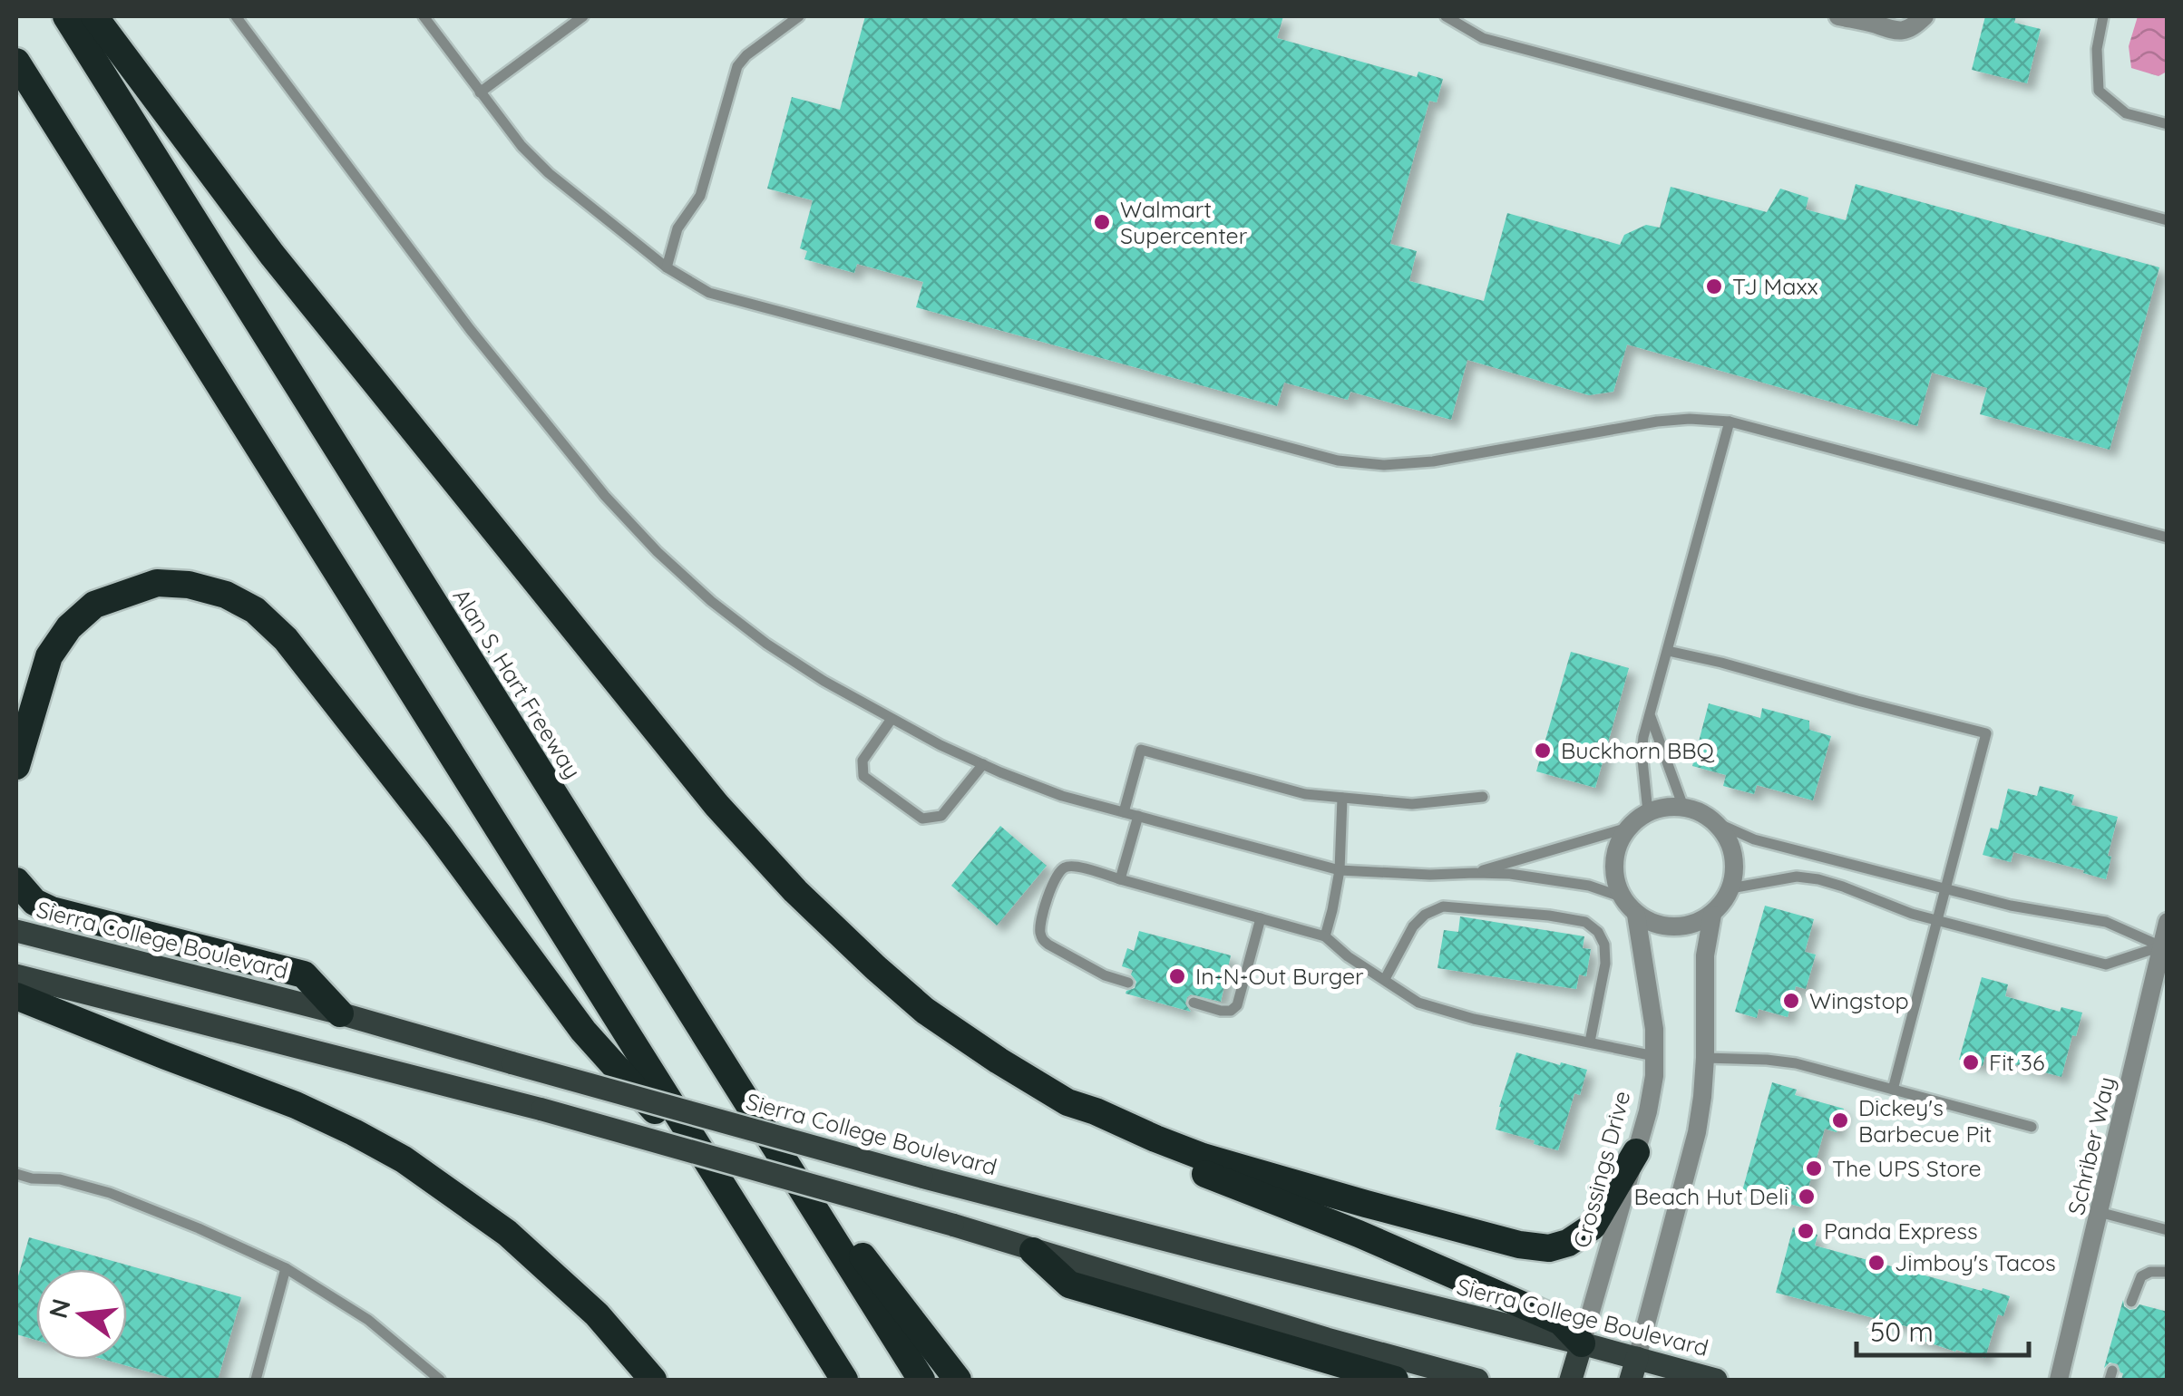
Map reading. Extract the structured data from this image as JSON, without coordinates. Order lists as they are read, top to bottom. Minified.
{"streets":{"highway":["Alan S. Hart Freeway"],"main road":["Sierra College Boulevard","Crossings Drive"],"street":["Schriber Way"]},"crossings":[["Sierra College Boulevard","Crossings Drive"]],"places":["Walmart Supercenter","TJ Maxx","Buckhorn BBQ","In-N-Out Burger","Wingstop","Fit 36","Dickey's Barbecue Pit","The UPS Store","Beach Hut Deli","Panda Express","Jimboy's Tacos"],"scale_bar":"50 m","north":"left"}
